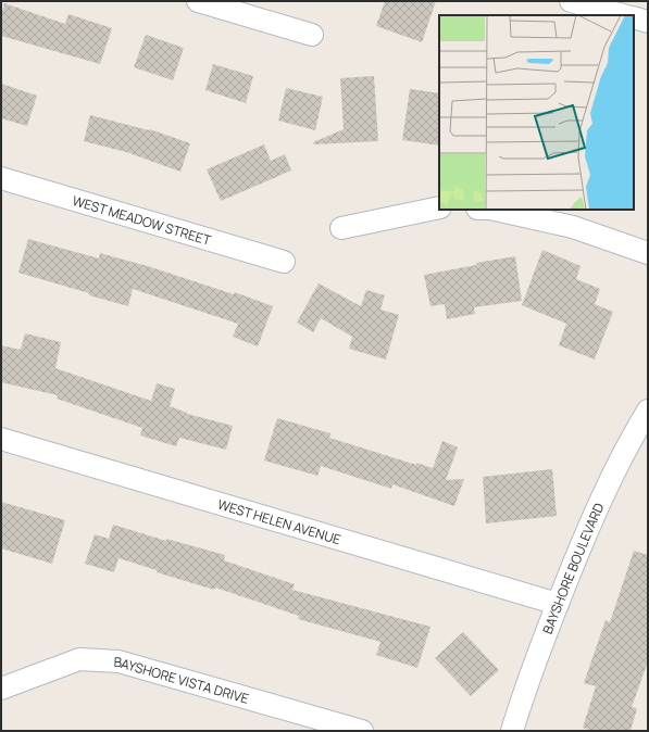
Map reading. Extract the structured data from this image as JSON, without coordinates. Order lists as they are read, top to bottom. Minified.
{"streets":{"street":["WEST MEADOW STREET","WEST HELEN AVENUE","BAYSHORE BOULEVARD","BAYSHORE VISTA DRIVE"]},"crossings":[["WEST HELEN AVENUE","BAYSHORE BOULEVARD"]]}
